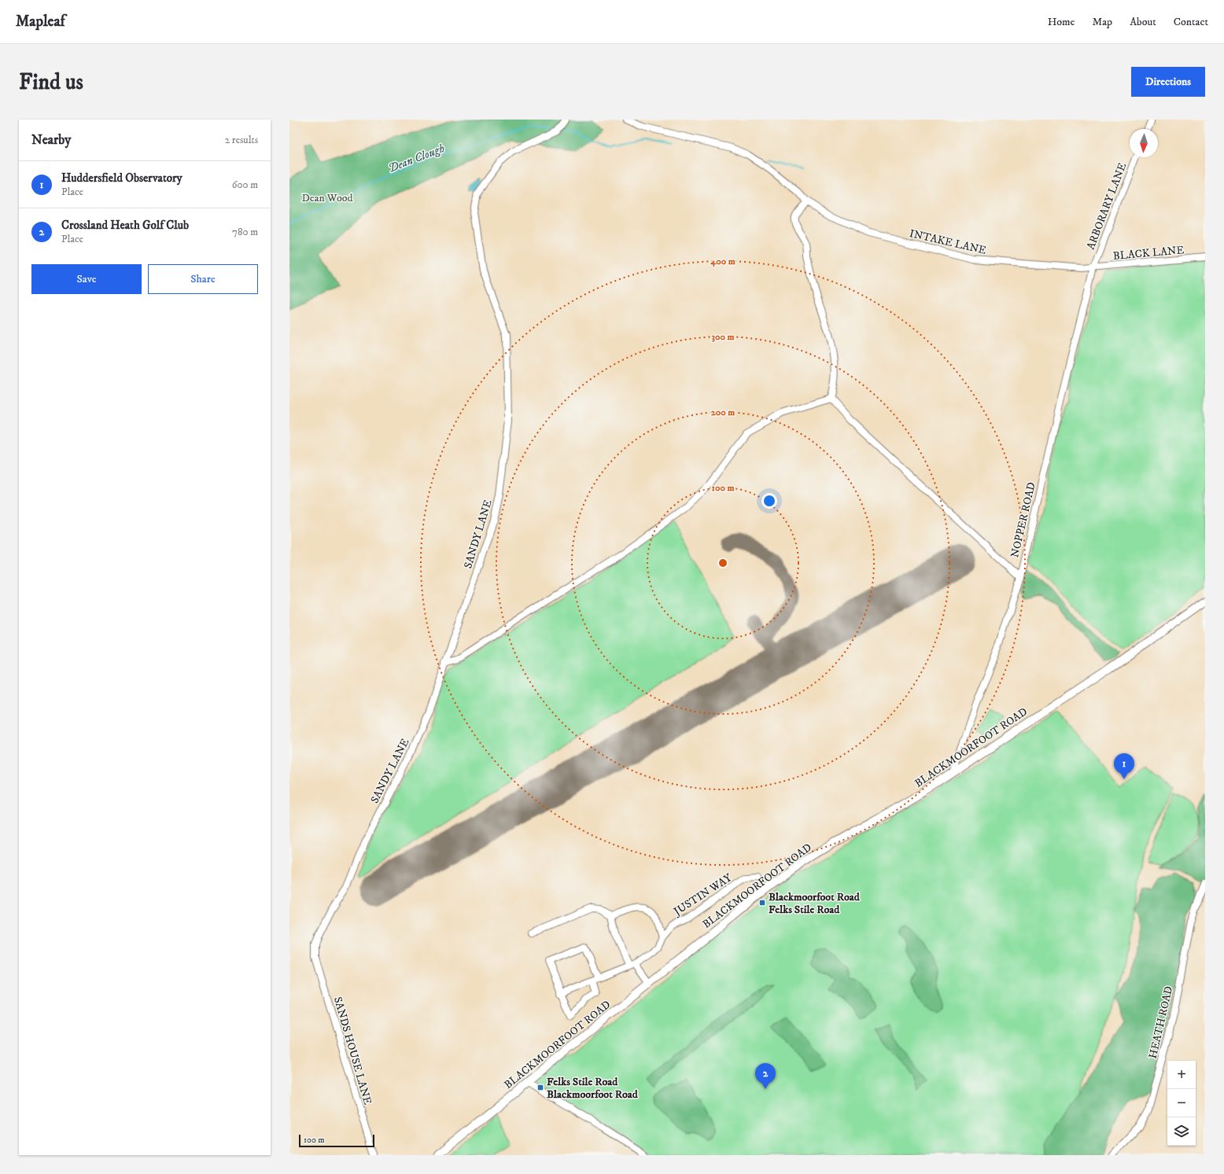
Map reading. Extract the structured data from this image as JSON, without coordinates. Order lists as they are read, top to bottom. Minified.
{"streets":{"street":["ARBORARY LANE","INTAKE LANE","BLACK LANE","NOPPER ROAD","SANDY LANE","BLACKMOORFOOT ROAD","JUSTIN WAY","HEATH ROAD","SANDS HOUSE LANE"]},"crossings":[["ARBORARY LANE","INTAKE LANE"],["ARBORARY LANE","BLACK LANE"],["ARBORARY LANE","NOPPER ROAD"],["INTAKE LANE","BLACK LANE"],["INTAKE LANE","NOPPER ROAD"],["BLACK LANE","NOPPER ROAD"],["NOPPER ROAD","BLACKMOORFOOT ROAD"],["SANDY LANE","SANDS HOUSE LANE"]],"water":["Dean Clough"],"parks":["Dean Wood"],"places":{"transit":["Blackmoorfoot Road Felks Stile Road","Felks Stile Road Blackmoorfoot Road"]},"scale_bar":"100 m","north":"bottom","page":{"header":"Mapleaf","nav":["Home","Map","About","Contact"],"buttons":["Directions",["Save","Share"]],"title":"Find us","heading":["Nearby","2 results"],"list":[{"mark":"1","name":"Huddersfield Observatory","note":"Place","value":"600 m"},{"mark":"2","name":"Crossland Heath Golf Club","note":"Place","value":"780 m"}],"pins":["1","2"],"map_buttons":["+","−"],"scale":"100 m"},"rings":["400 m","300 m","200 m","100 m"]}
